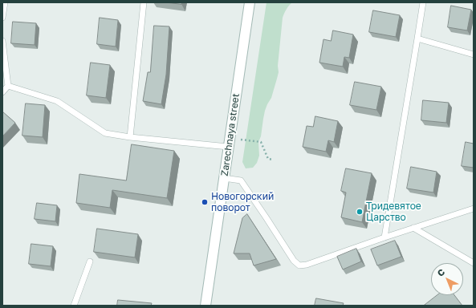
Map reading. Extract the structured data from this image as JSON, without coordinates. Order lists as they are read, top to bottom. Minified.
{"streets":{"main road":["Zarechnaya street"]},"places":["Новогорский поворот","Тридевятое Царство"],"north":"top left"}
